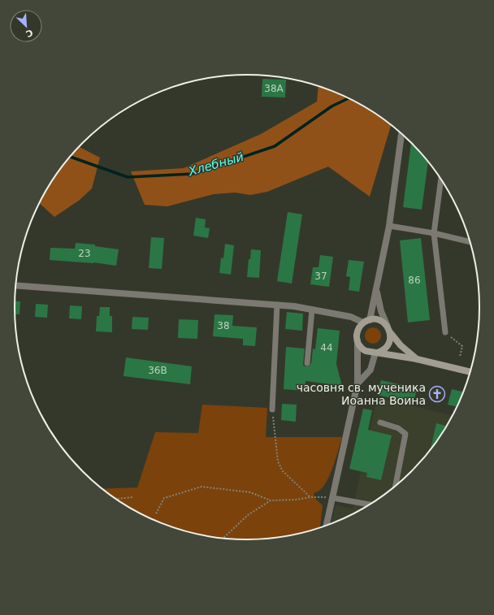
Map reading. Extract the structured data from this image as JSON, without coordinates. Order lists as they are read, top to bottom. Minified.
{"water":["Хлебный"],"places":{"church":["часовня св. мученика Иоанна Воина"]},"house_numbers":["38А","23","37","86","38","44","36В"],"north":"bottom right"}
